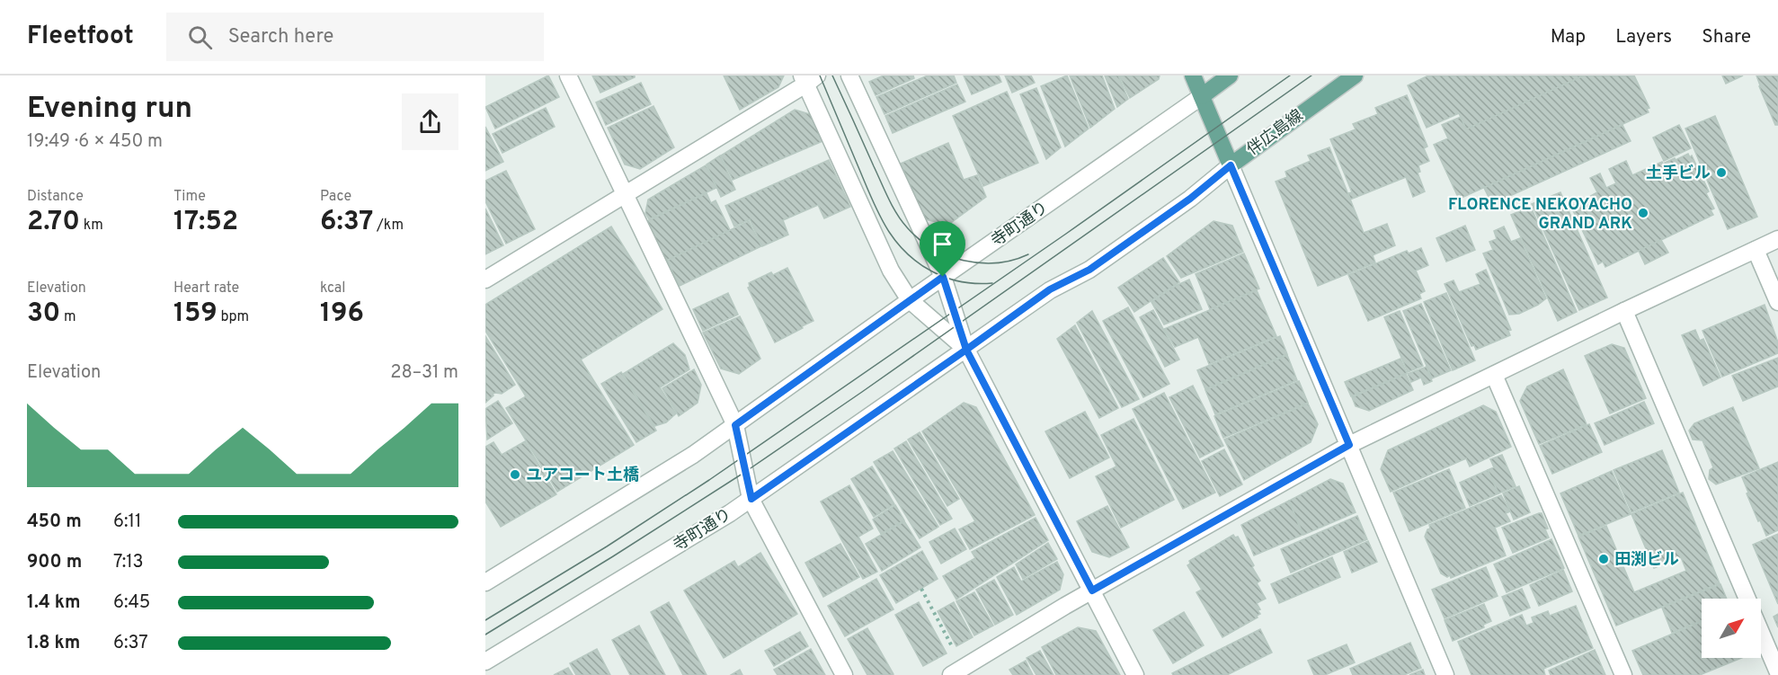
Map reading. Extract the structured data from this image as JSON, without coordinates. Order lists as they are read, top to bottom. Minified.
{"streets":{"main road":["伴広島線"],"street":["寺町通り"]},"crossings":[["伴広島線","寺町通り"]],"places":["土手ビル","FLORENCE NEKOYACHO GRAND ARK","ユアコート土橋","田渕ビル"],"north":"top right","page":{"header":"Fleetfoot","search":"Search here","nav":["Map","Layers","Share"],"heading":["Evening run","19:49 · 6 × 450 m"],"stats":[["Distance","2.70 km"],["Time","17:52"],["Pace","6:37 /km"],["Elevation","30 m"],["Heart rate","159 bpm"],["kcal","196"]],"chart":["Elevation","28–31 m"],"list":[{"name":"450 m","note":"6:11"},{"name":"900 m","note":"7:13"},{"name":"1.4 km","note":"6:45"},{"name":"1.8 km","note":"6:37"}]}}
